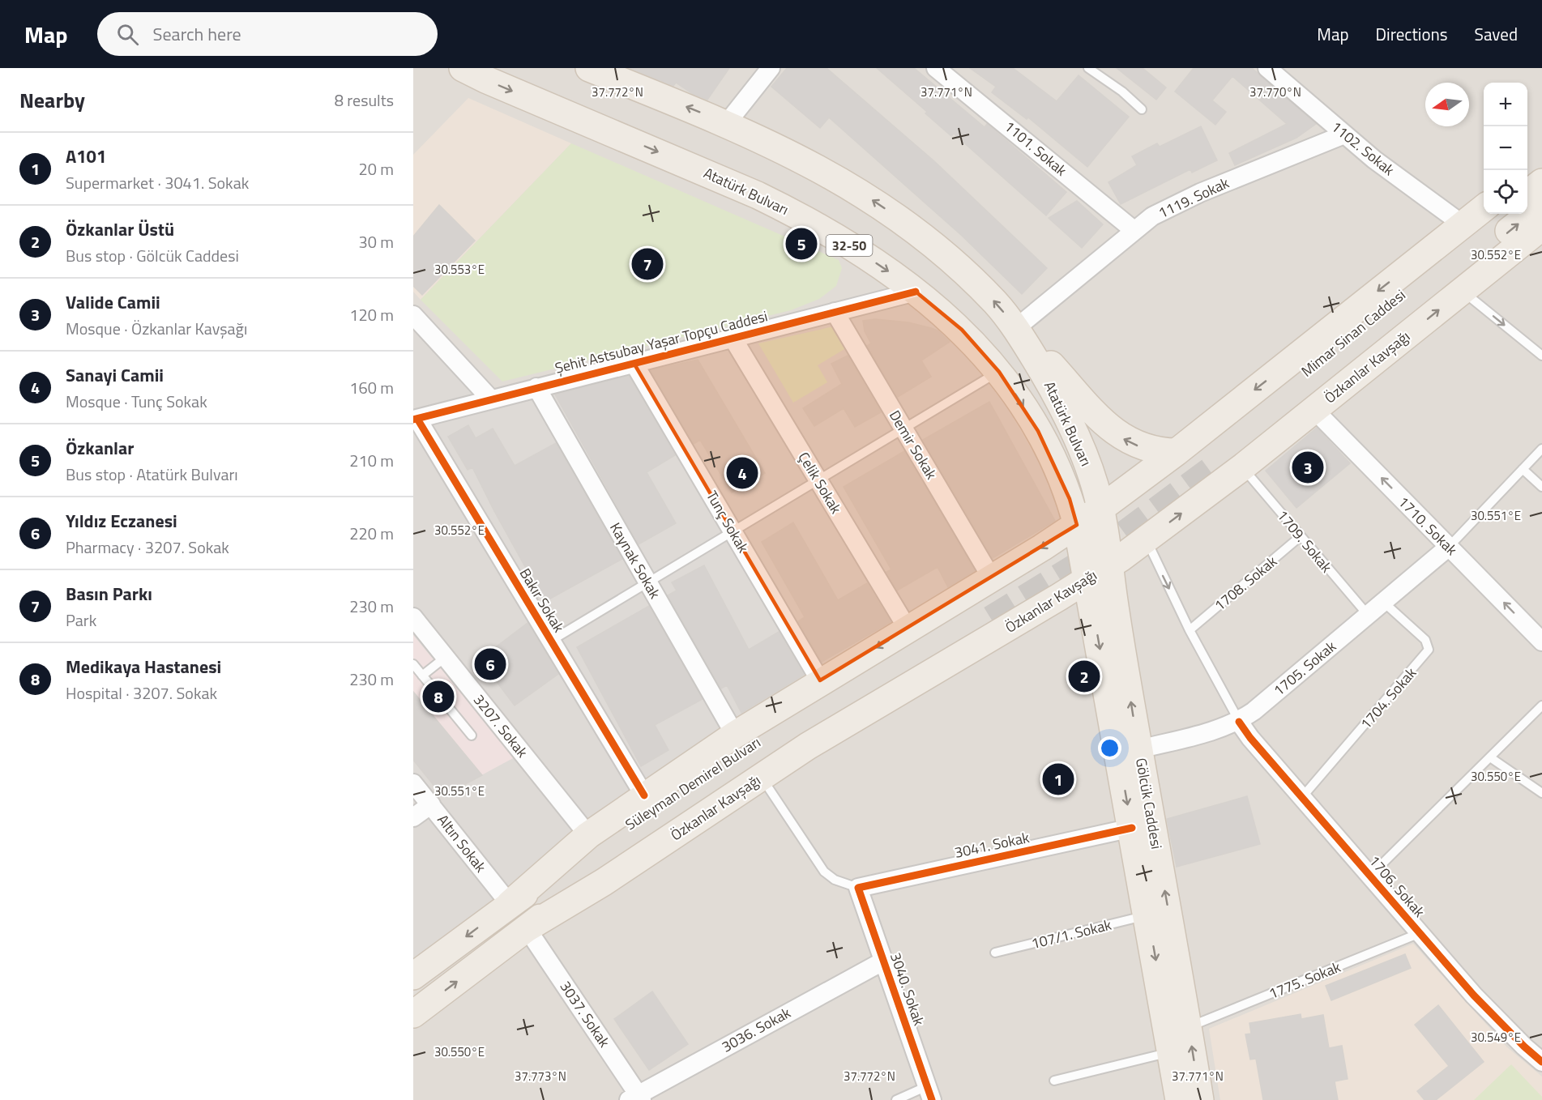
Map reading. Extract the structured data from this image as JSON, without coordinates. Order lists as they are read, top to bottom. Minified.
{"streets":{"main road":["Atatürk Bulvarı","32-50","Mimar Sinan Caddesi","Özkanlar Kavşağı","Süleyman Demirel Bulvarı","Gölcük Caddesi"],"street":["1101. Sokak","1102. Sokak","1119. Sokak","Şehit Astsubay Yaşar Topçu Caddesi","Demir Sokak","Çelik Sokak","Tunç Sokak","1710. Sokak","Kaynak Sokak","Bakır Sokak","1705. Sokak","3207. Sokak","Altın Sokak","3041. Sokak","1706. Sokak","3040. Sokak","3037. Sokak","3036. Sokak"],"lane":["1709. Sokak","1708. Sokak","1704. Sokak","107/1. Sokak","1775. Sokak"]},"crossings":[["1101. Sokak","1119. Sokak"],["1102. Sokak","1119. Sokak"],["Atatürk Bulvarı","1119. Sokak"],["Atatürk Bulvarı","Şehit Astsubay Yaşar Topçu Caddesi"],["Atatürk Bulvarı","Özkanlar Kavşağı"],["Atatürk Bulvarı","Gölcük Caddesi"],["Şehit Astsubay Yaşar Topçu Caddesi","Demir Sokak"],["Şehit Astsubay Yaşar Topçu Caddesi","Çelik Sokak"],["Şehit Astsubay Yaşar Topçu Caddesi","Tunç Sokak"],["Şehit Astsubay Yaşar Topçu Caddesi","Kaynak Sokak"],["Şehit Astsubay Yaşar Topçu Caddesi","Bakır Sokak"],["Özkanlar Kavşağı","1710. Sokak"],["Özkanlar Kavşağı","1709. Sokak"],["Özkanlar Kavşağı","Süleyman Demirel Bulvarı"],["Özkanlar Kavşağı","Gölcük Caddesi"],["Özkanlar Kavşağı","1706. Sokak"],["Özkanlar Kavşağı","3037. Sokak"],["1710. Sokak","1705. Sokak"],["1709. Sokak","1708. Sokak"],["1709. Sokak","1705. Sokak"],["1708. Sokak","1706. Sokak"],["1705. Sokak","1704. Sokak"],["1705. Sokak","Gölcük Caddesi"],["1705. Sokak","1706. Sokak"],["1704. Sokak","1706. Sokak"],["Süleyman Demirel Bulvarı","Altın Sokak"],["Süleyman Demirel Bulvarı","3037. Sokak"],["Gölcük Caddesi","3041. Sokak"],["Gölcük Caddesi","107/1. Sokak"],["Gölcük Caddesi","1775. Sokak"],["3041. Sokak","3040. Sokak"],["1706. Sokak","1775. Sokak"],["3040. Sokak","3036. Sokak"],["3037. Sokak","3036. Sokak"]],"one_way":["1710. Sokak"],"north":"left","page":{"header":"Map","search":"Search here","nav":["Map","Directions","Saved"],"heading":["Nearby","8 results"],"map_buttons":["+","−"],"list":[{"mark":"1","name":"A101","note":"Supermarket · 3041. Sokak","value":"20 m"},{"mark":"2","name":"Özkanlar Üstü","note":"Bus stop · Gölcük Caddesi","value":"30 m"},{"mark":"3","name":"Valide Camii","note":"Mosque · Özkanlar Kavşağı","value":"120 m"},{"mark":"4","name":"Sanayi Camii","note":"Mosque · Tunç Sokak","value":"160 m"},{"mark":"5","name":"Özkanlar","note":"Bus stop · Atatürk Bulvarı","value":"210 m"},{"mark":"6","name":"Yıldız Eczanesi","note":"Pharmacy · 3207. Sokak","value":"220 m"},{"mark":"7","name":"Basın Parkı","note":"Park","value":"230 m"},{"mark":"8","name":"Medikaya Hastanesi","note":"Hospital · 3207. Sokak","value":"230 m"}],"pins":["5","7","3","4","6","2","8","1"]},"coordinates":["37.772°N","37.771°N","37.770°N","30.552°E","30.553°E","30.551°E","30.550°E","30.549°E","37.773°N"]}
